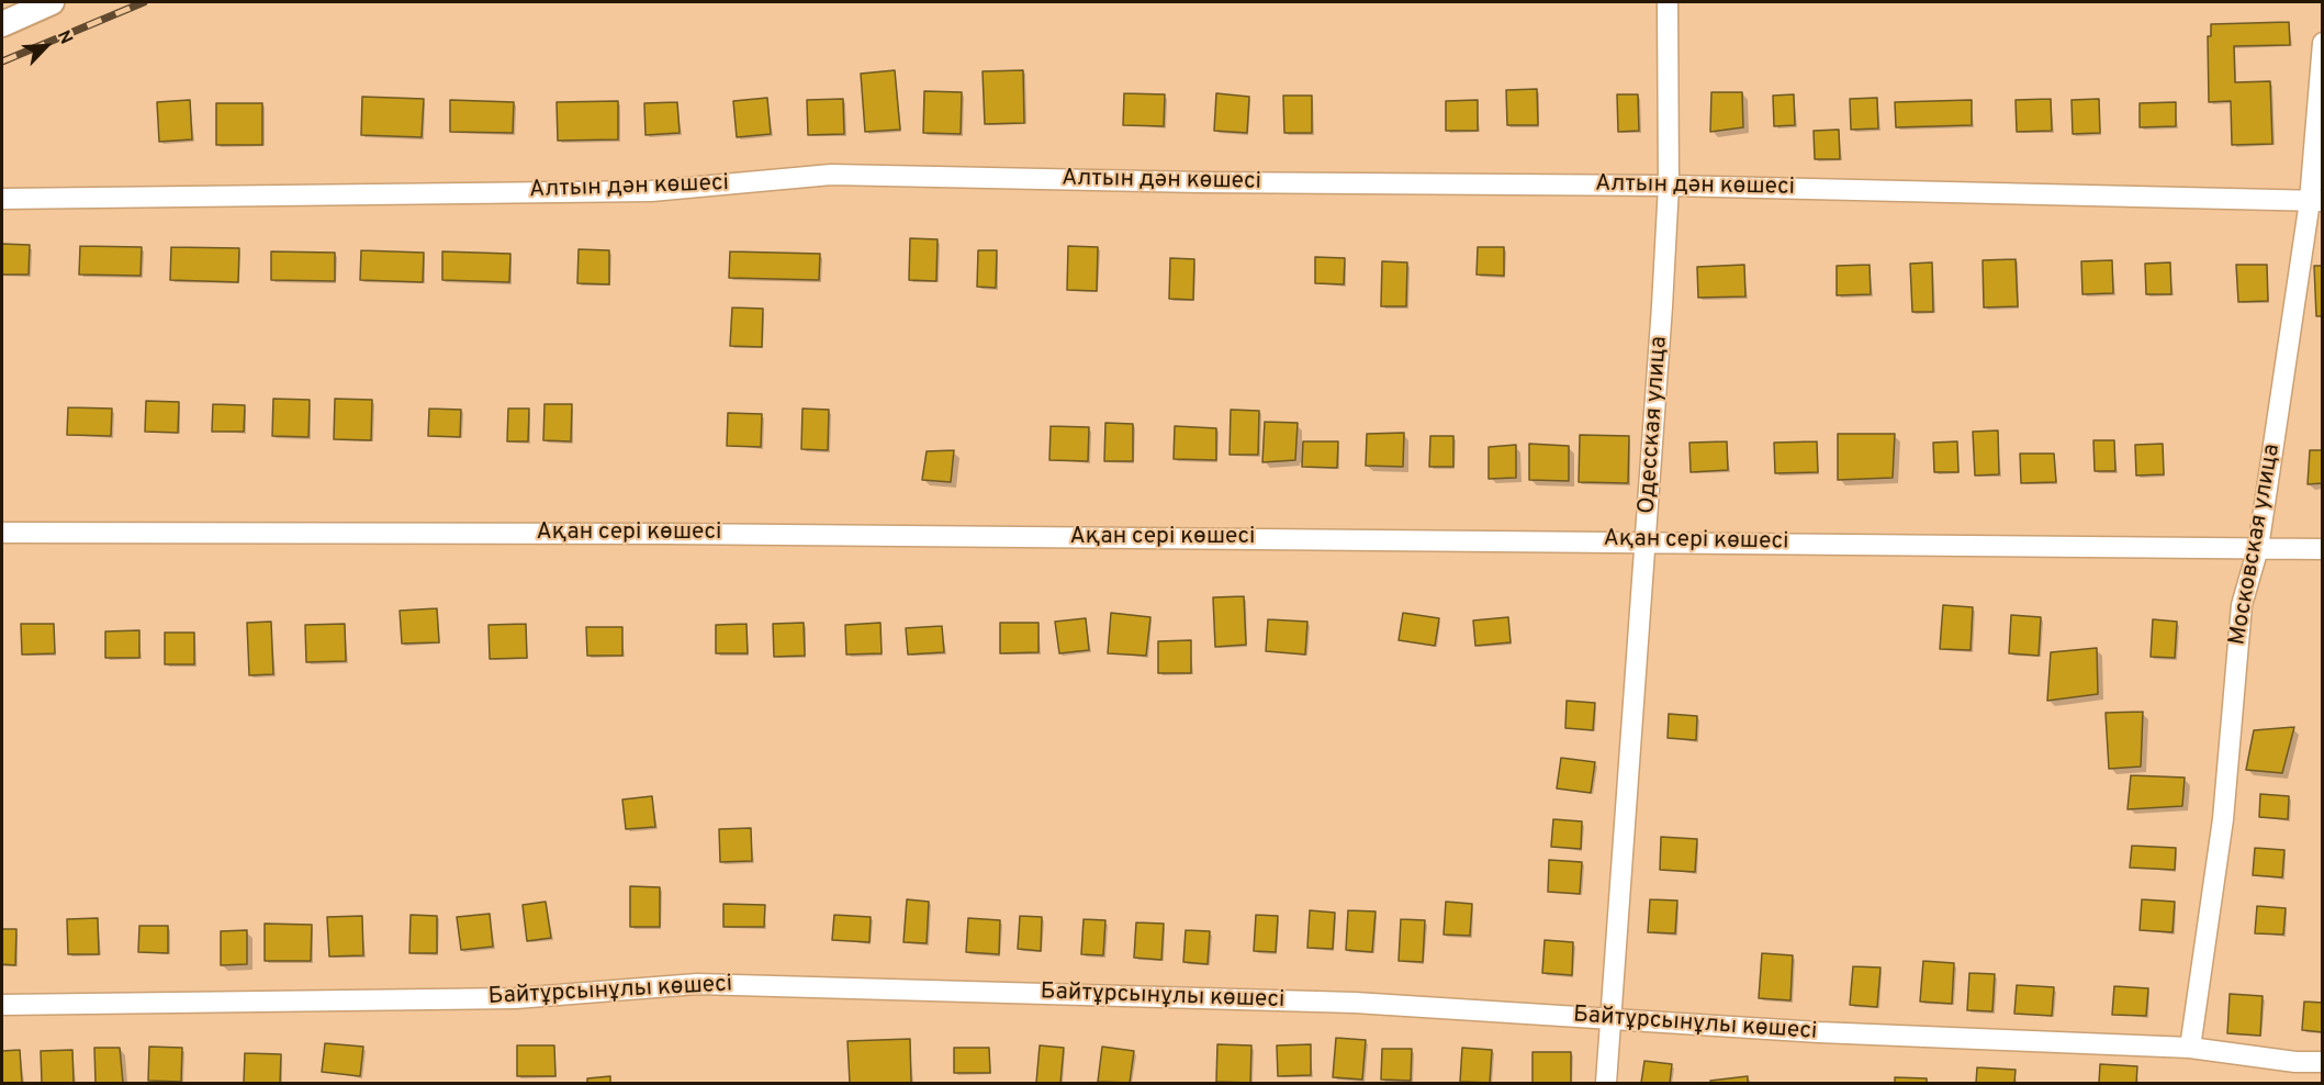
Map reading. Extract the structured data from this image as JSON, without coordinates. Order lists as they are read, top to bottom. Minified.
{"streets":{"street":["Алтын дән көшесі","Одесская улица","Ақан сері көшесі","Московская улица","Байтұрсынұлы көшесі"]},"crossings":[["Алтын дән көшесі","Одесская улица"],["Алтын дән көшесі","Московская улица"],["Одесская улица","Ақан сері көшесі"],["Одесская улица","Байтұрсынұлы көшесі"],["Ақан сері көшесі","Московская улица"],["Московская улица","Байтұрсынұлы көшесі"]],"north":"top right"}
